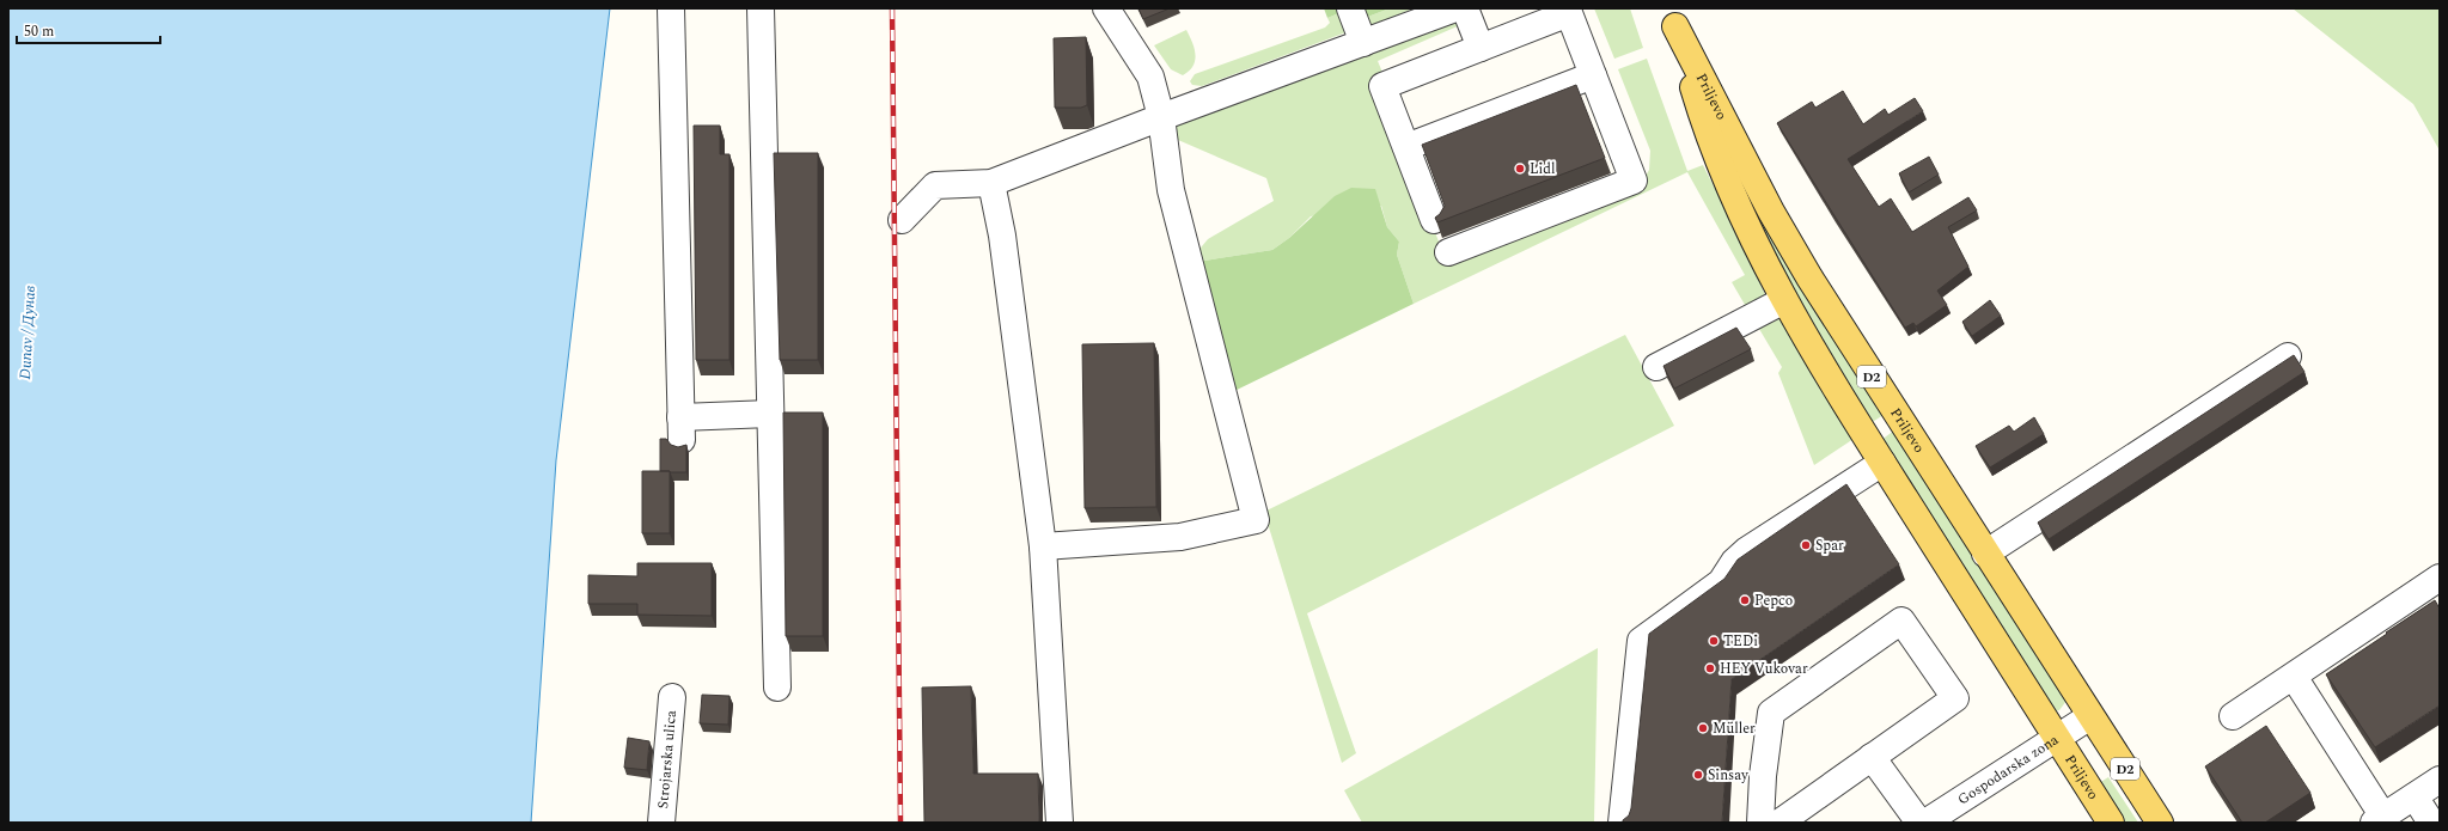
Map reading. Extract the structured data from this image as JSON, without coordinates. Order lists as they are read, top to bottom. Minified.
{"streets":{"main road":["Priljevo","D2"],"street":["Strojarska ulica","Gospodarska zona"]},"crossings":[["Priljevo","Gospodarska zona"]],"water":["Dunav / Дунав"],"places":["Lidl","Spar","Pepco","TEDi","HEY Vukovar","Müller","Sinsay"],"scale_bar":"50 m"}
